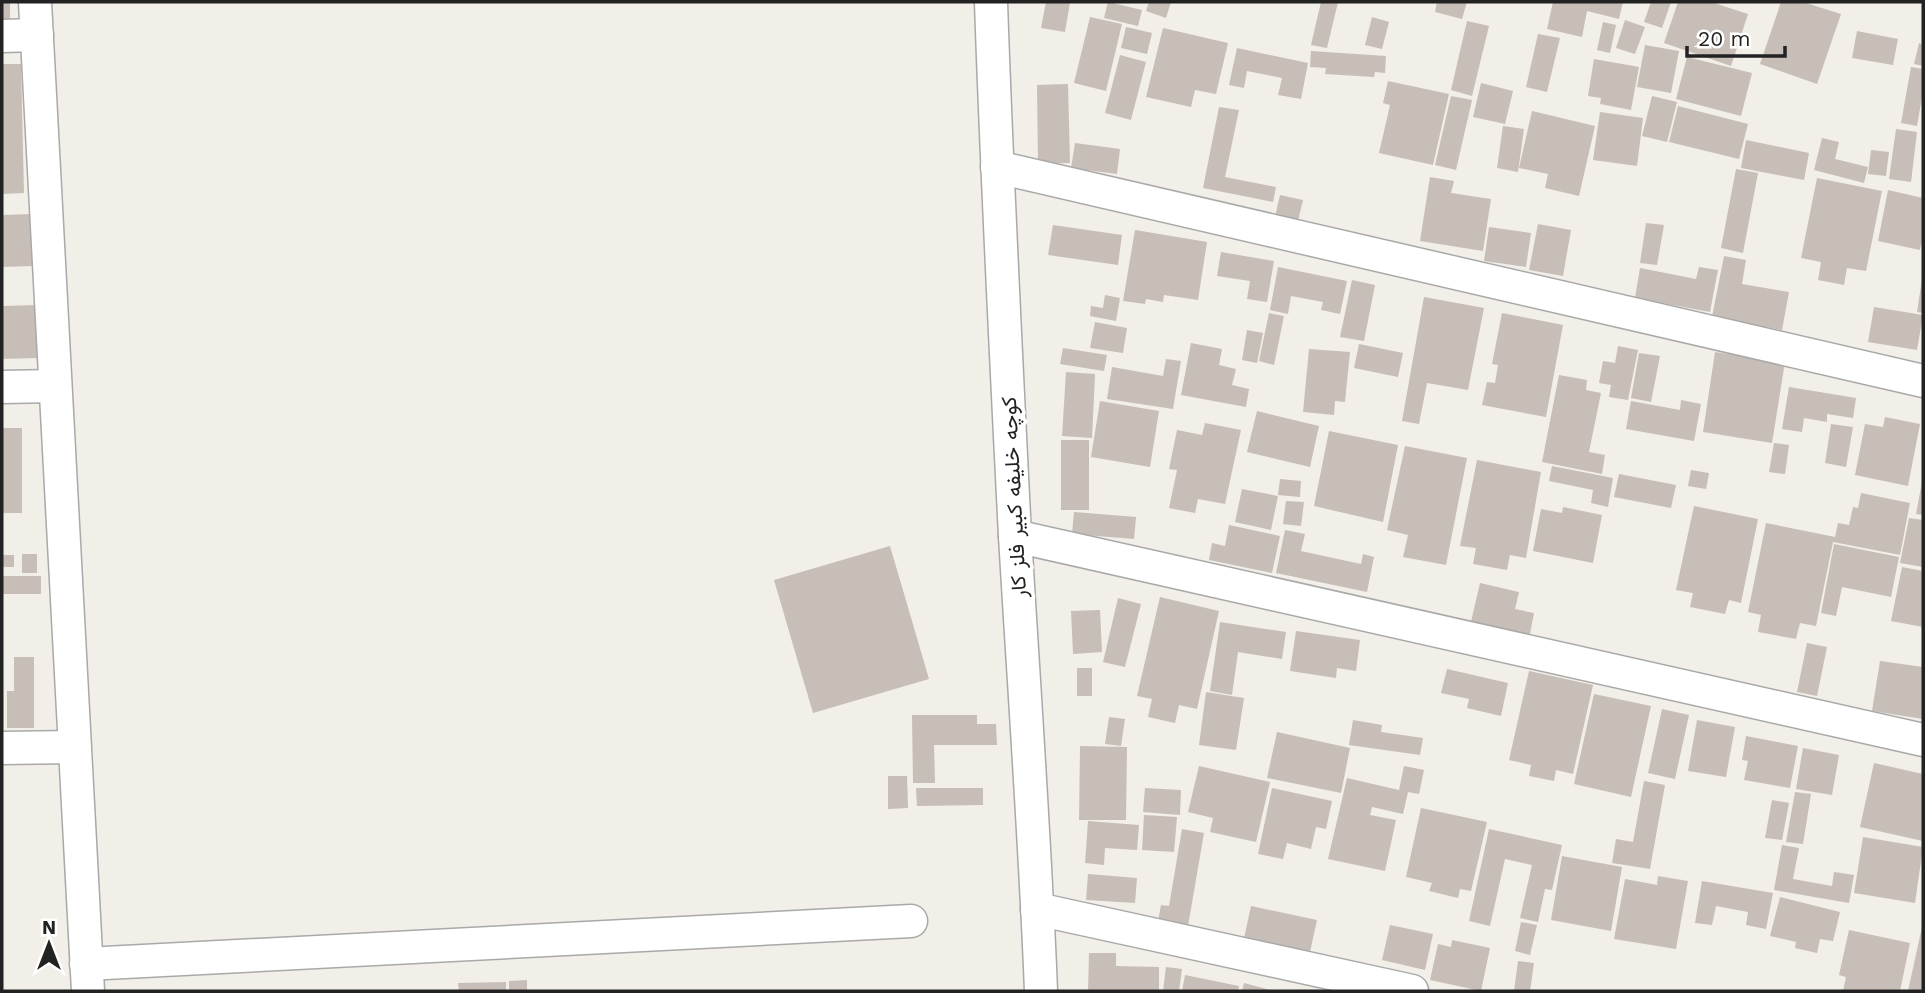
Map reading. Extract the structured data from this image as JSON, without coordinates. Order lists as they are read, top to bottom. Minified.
{"streets":{"street":["کوچه خلیفه کبیر فلز کار"]},"scale_bar":"20 m","north":"top"}
